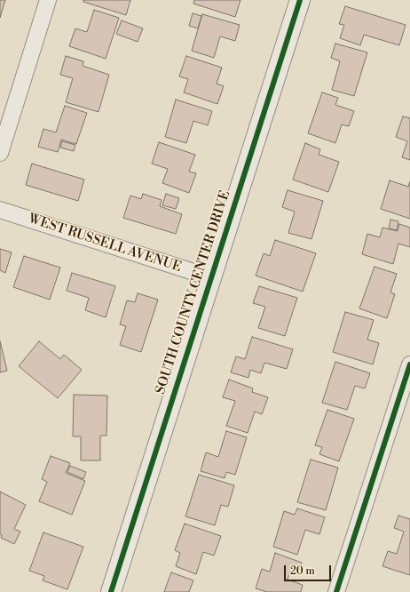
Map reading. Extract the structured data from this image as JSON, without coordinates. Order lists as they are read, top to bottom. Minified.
{"streets":{"street":["WEST RUSSELL AVENUE","SOUTH COUNTY CENTER DRIVE"]},"crossings":[["WEST RUSSELL AVENUE","SOUTH COUNTY CENTER DRIVE"]],"scale_bar":"20 m"}
